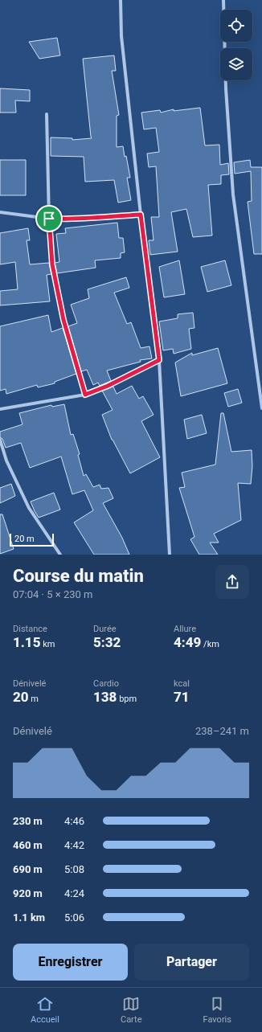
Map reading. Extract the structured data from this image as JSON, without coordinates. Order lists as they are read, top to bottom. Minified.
{"scale_bar":"20 m","page":{"scale":"20 m","heading":["Course du matin","07:04 · 5 × 230 m"],"stats":[["Distance","1.15 km"],["Durée","5:32"],["Allure","4:49 /km"],["Dénivelé","20 m"],["Cardio","138 bpm"],["kcal","71"]],"chart":["Dénivelé","238–241 m"],"list":[{"name":"230 m","note":"4:46"},{"name":"460 m","note":"4:42"},{"name":"690 m","note":"5:08"},{"name":"920 m","note":"4:24"},{"name":"1.1 km","note":"5:06"}],"buttons":["Enregistrer","Partager"],"tabs":["Accueil","Carte","Favoris"]}}
